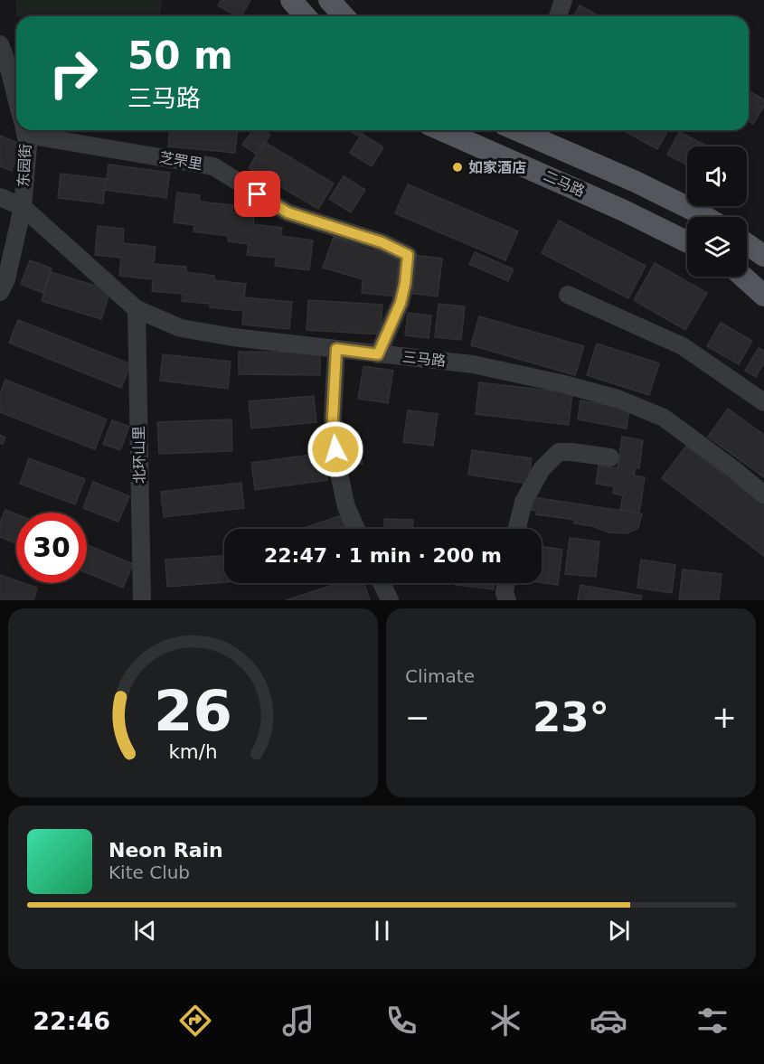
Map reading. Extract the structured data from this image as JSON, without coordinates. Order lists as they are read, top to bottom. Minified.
{"streets":{"main road":["二马路"],"street":["芝罘里","东园街","三马路","北环山里"]},"crossings":[["芝罘里","三马路"],["东园街","三马路"],["三马路","北环山里"]],"places":["如家酒店"],"page":{"turn":["50 m","三马路"],"limit":"30","trip":"22:47 · 1 min · 200 m","tile":"Climate","heat":["−","23°","+"],"song":["Neon Rain","Kite Club"],"tabs":"22:46","gauge":["26","km/h"]}}
